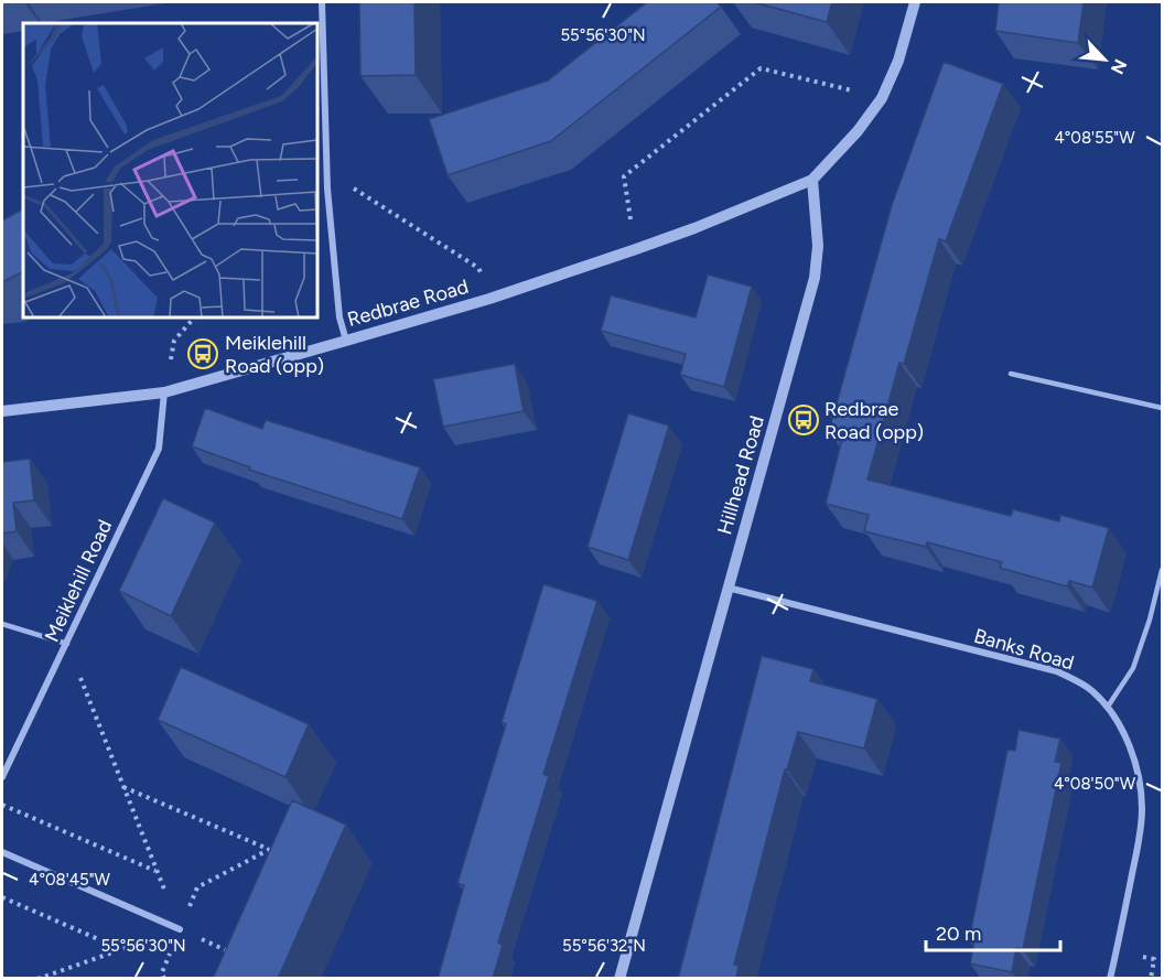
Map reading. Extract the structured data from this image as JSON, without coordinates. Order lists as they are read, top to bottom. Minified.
{"streets":{"street":["Redbrae Road","Hillhead Road","Meiklehill Road","Banks Road"]},"crossings":[["Redbrae Road","Hillhead Road"],["Redbrae Road","Meiklehill Road"],["Hillhead Road","Banks Road"]],"places":{"bus stop":["Meiklehill Road (opp)","Redbrae Road (opp)"]},"scale_bar":"20 m","north":"bottom right","coordinates":["55°56'30\"N","4°08'55\"W","4°08'50\"W","4°08'45\"W","55°56'32\"N"]}
